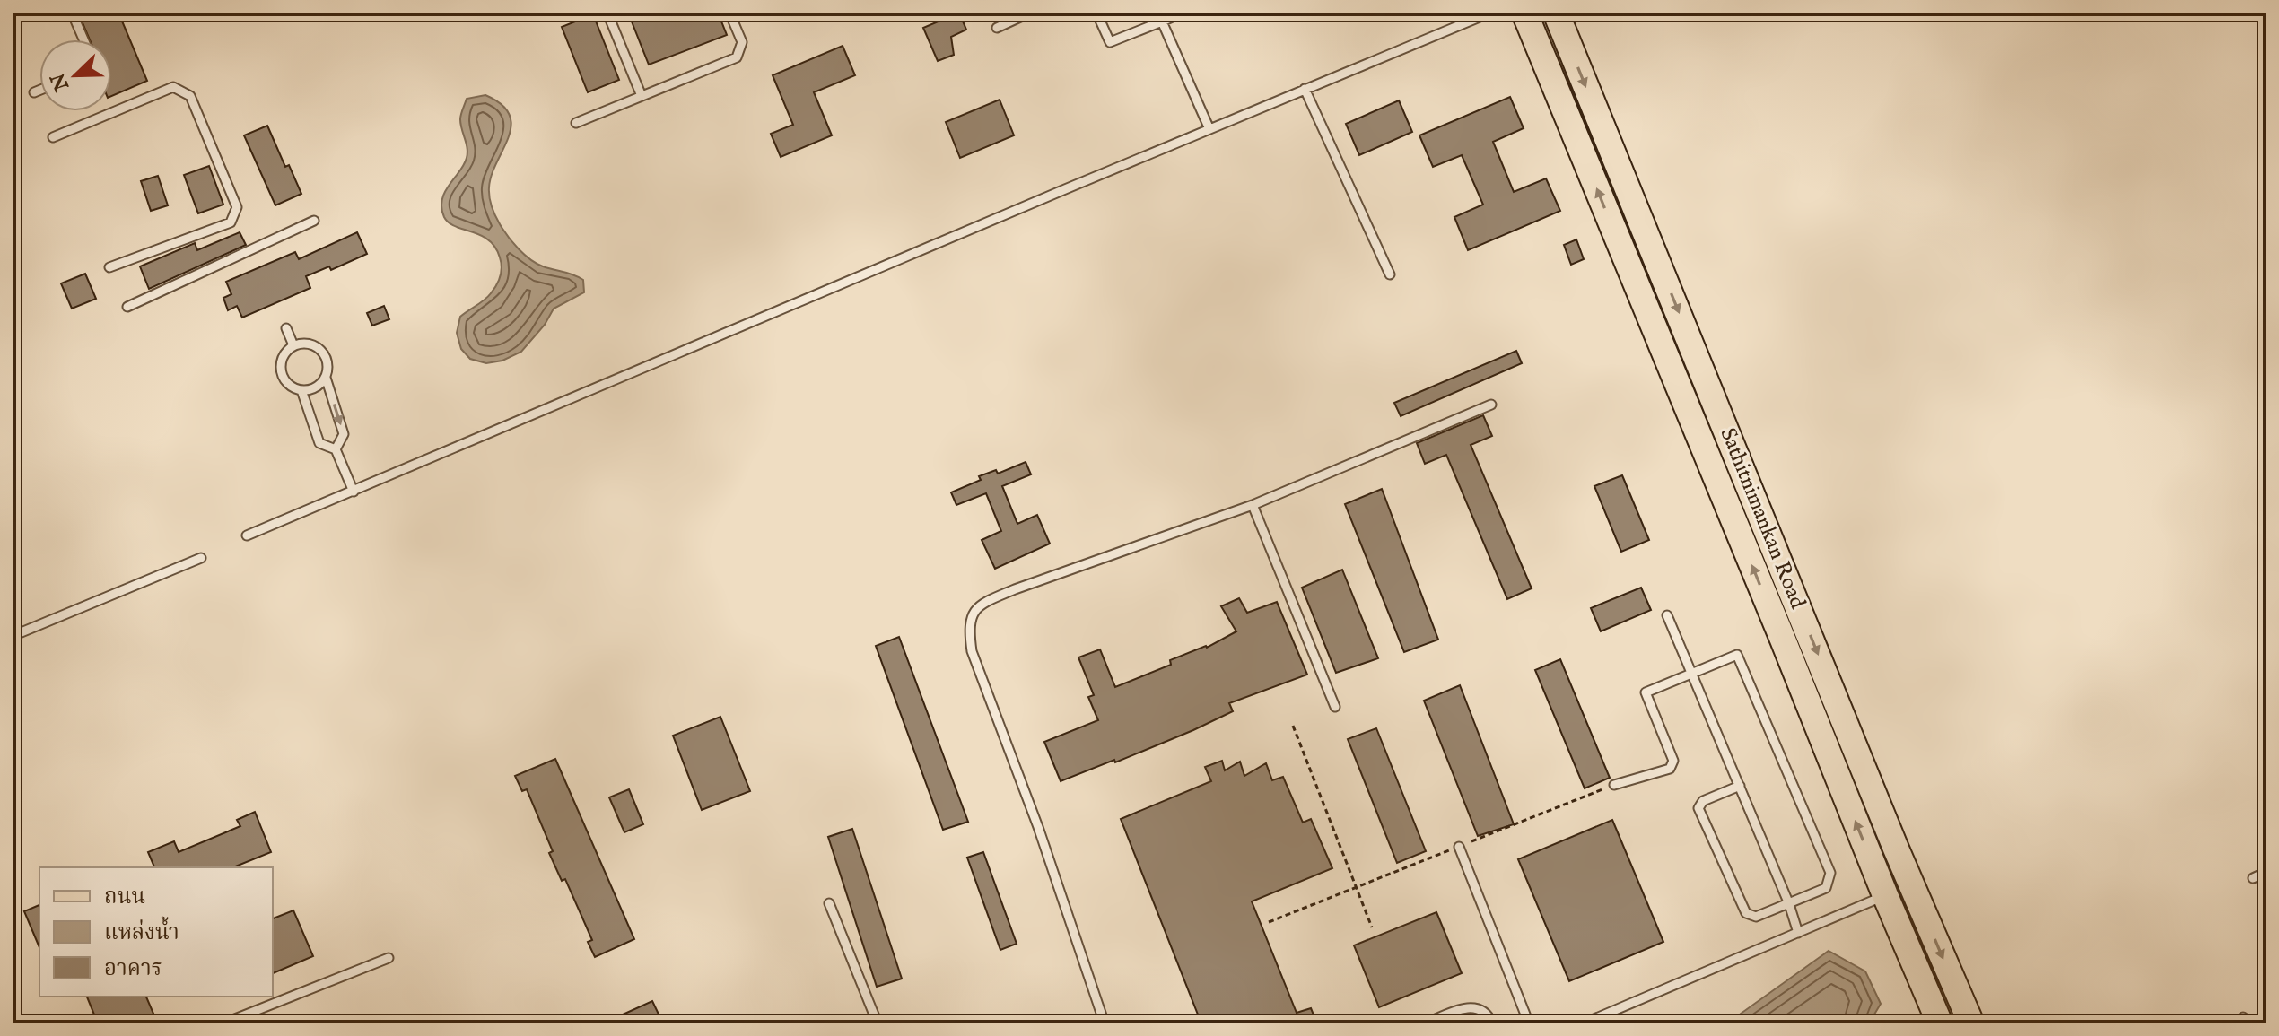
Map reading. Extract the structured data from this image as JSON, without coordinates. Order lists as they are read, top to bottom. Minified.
{"streets":{"main road":["Sathitnimankan Road"]},"legend":["ถนน","แหล่งน้ำ","อาคาร"],"north":"bottom left"}
